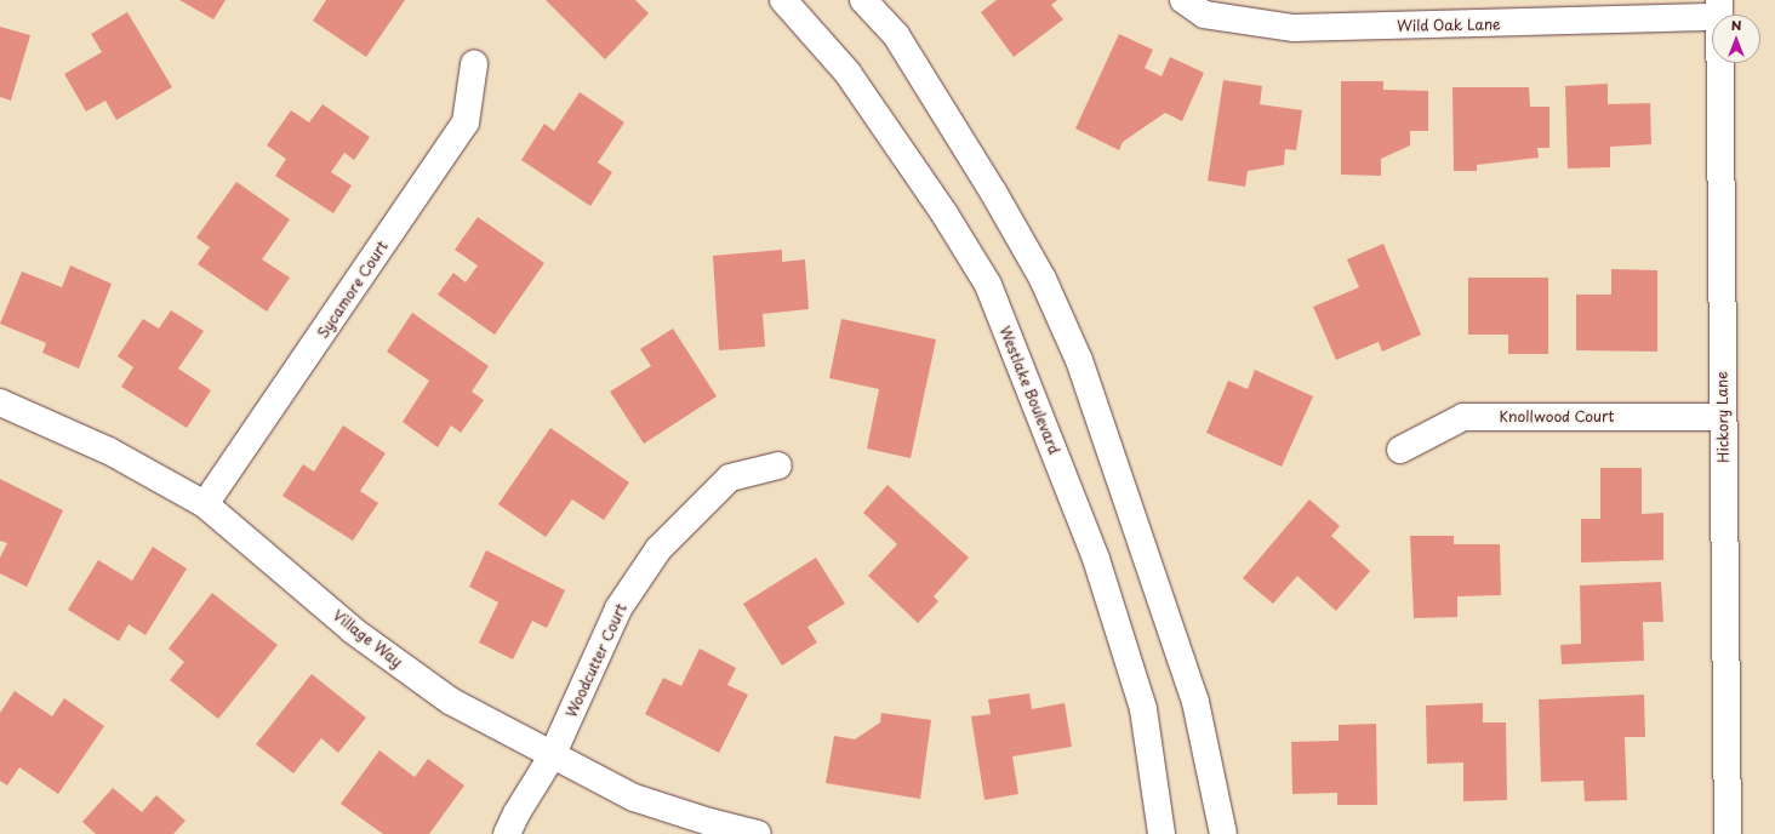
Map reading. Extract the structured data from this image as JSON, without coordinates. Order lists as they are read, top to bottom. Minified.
{"streets":{"street":["Wild Oak Lane","Sycamore Court","Westlake Boulevard","Knollwood Court","Hickory Lane","Village Way","Woodcutter Court"]},"crossings":[["Wild Oak Lane","Hickory Lane"],["Sycamore Court","Village Way"],["Knollwood Court","Hickory Lane"],["Village Way","Woodcutter Court"]],"north":"top"}
